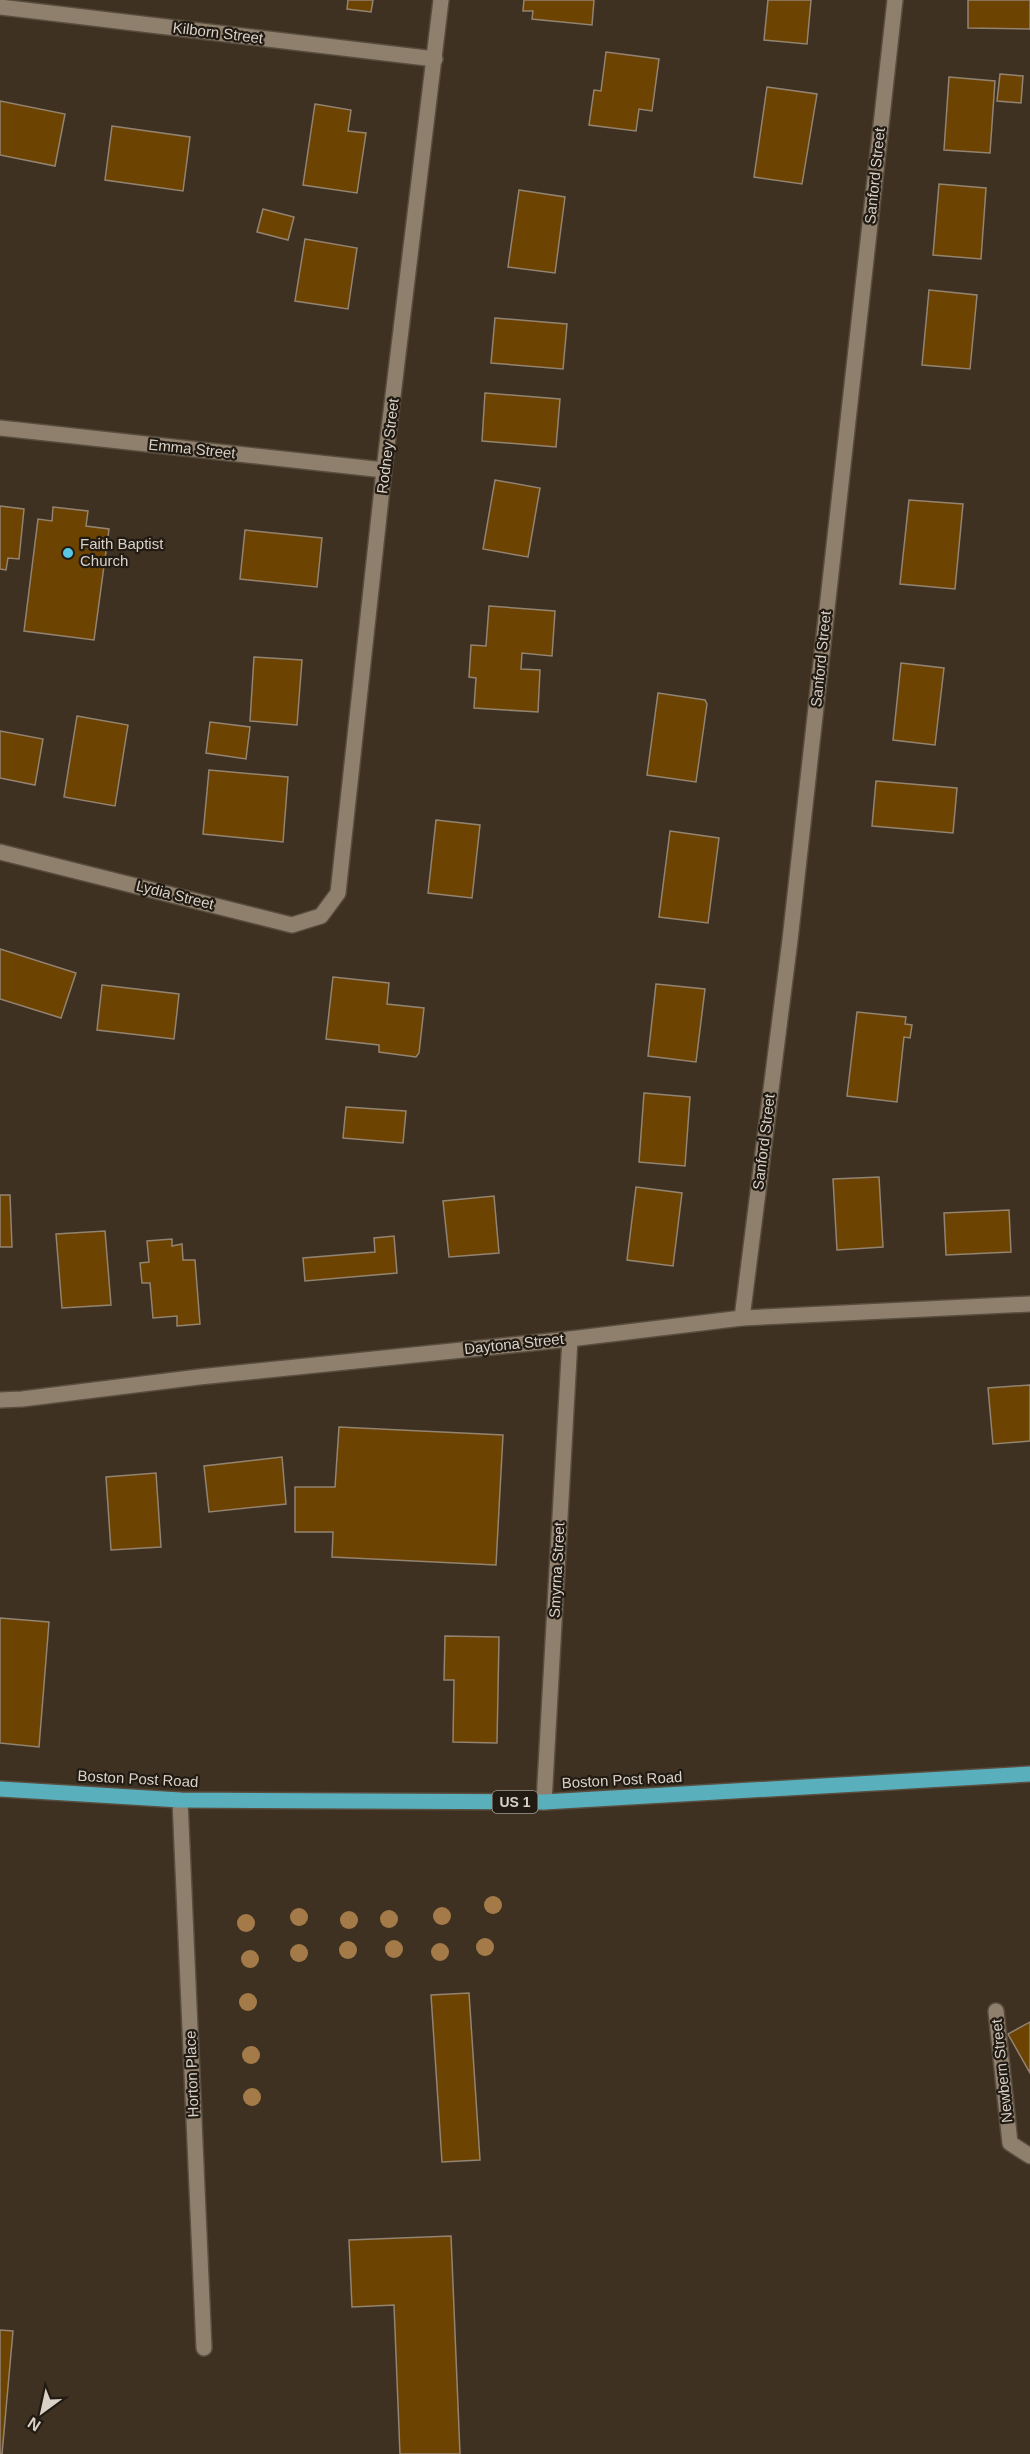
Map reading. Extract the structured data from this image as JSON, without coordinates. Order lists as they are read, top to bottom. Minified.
{"streets":{"main road":["Boston Post Road","US 1"],"street":["Kilborn Street","Sanford Street","Rodney Street","Emma Street","Lydia Street","Daytona Street","Smyrna Street","Newbern Street","Horton Place"]},"crossings":[["Kilborn Street","Rodney Street"],["Sanford Street","Daytona Street"],["Rodney Street","Emma Street"],["Rodney Street","Lydia Street"],["Daytona Street","Smyrna Street"],["Smyrna Street","Boston Post Road"],["Boston Post Road","Horton Place"]],"places":["Faith Baptist Church"],"north":"bottom left"}
